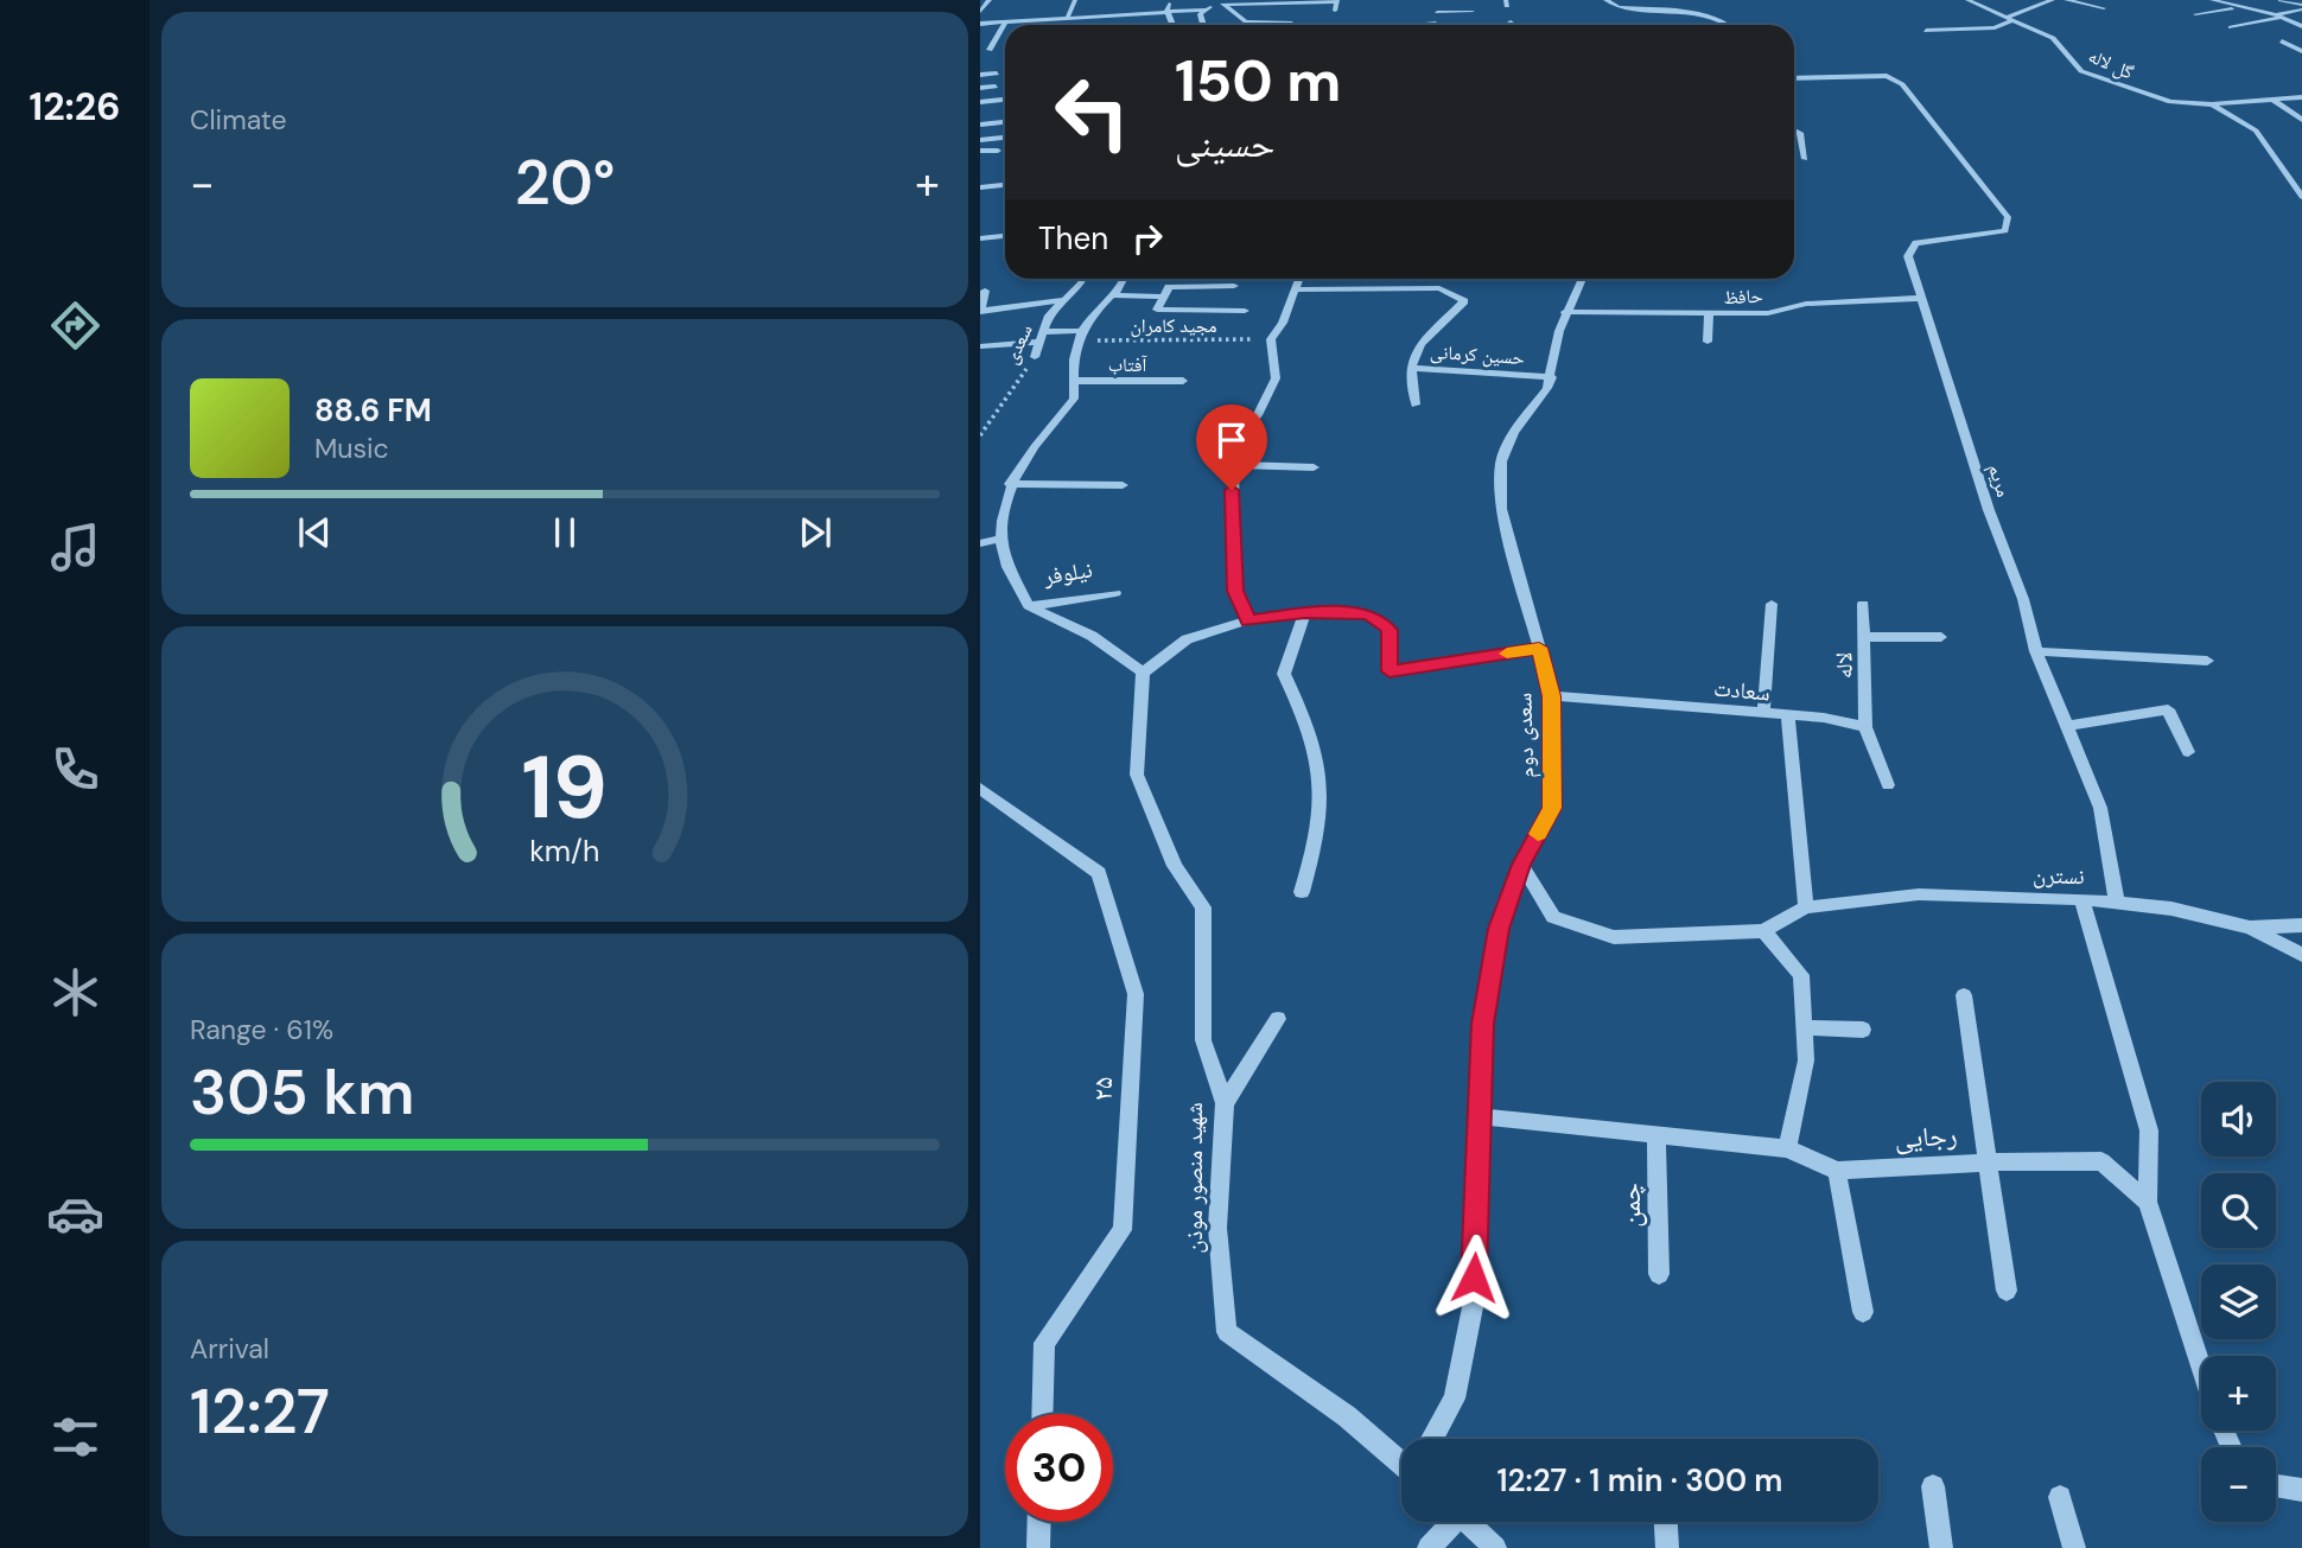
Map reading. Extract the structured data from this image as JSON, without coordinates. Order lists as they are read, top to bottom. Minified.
{"streets":{"street":["گل لاله","حافظ","سعدی","حسین کرمانی","آفتاب","مریم","نیلوفر","لاله","سعادت","سعدی دوم","نسترن","۲۵","رجایی","شهید منصور موذن","چمن"],"path":["مجید کامران"]},"crossings":[["حافظ","مریم"],["حافظ","سعدی دوم"],["حسین کرمانی","سعدی دوم"],["مریم","نسترن"],["لاله","سعادت"],["سعادت","سعدی دوم"],["سعدی دوم","رجایی"],["رجایی","چمن"]],"page":{"tabs":"12:26","tile":["Climate",["Range · 61%","305 km"],["Arrival","12:27"]],"turn":["150 m","حسینی"],"heat":["−","20°","+"],"then":"Then","song":["88.6 FM","Music"],"map_buttons":["+","−"],"limit":"30","trip":"12:27 · 1 min · 300 m","gauge":["19","km/h"]}}
